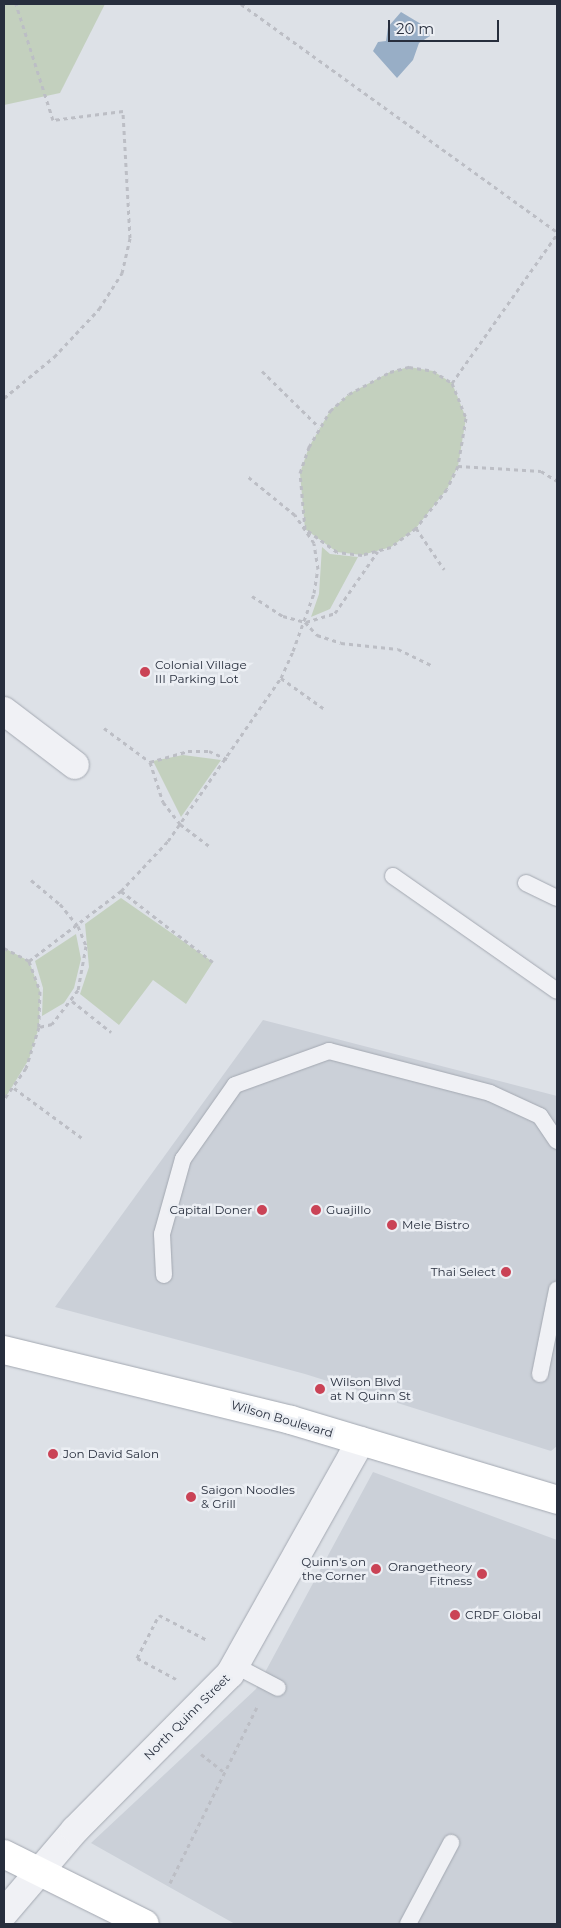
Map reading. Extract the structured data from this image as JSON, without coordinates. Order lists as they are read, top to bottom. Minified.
{"streets":{"main road":["Wilson Boulevard"],"street":["North Quinn Street"]},"crossings":[["Wilson Boulevard","North Quinn Street"]],"places":["Colonial Village III Parking Lot","Capital Doner","Guajillo","Mele Bistro","Thai Select","Wilson Blvd at N Quinn St","Jon David Salon","Saigon Noodles & Grill","Quinn's on the Corner","Orangetheory Fitness","CRDF Global"],"scale_bar":"20 m"}
